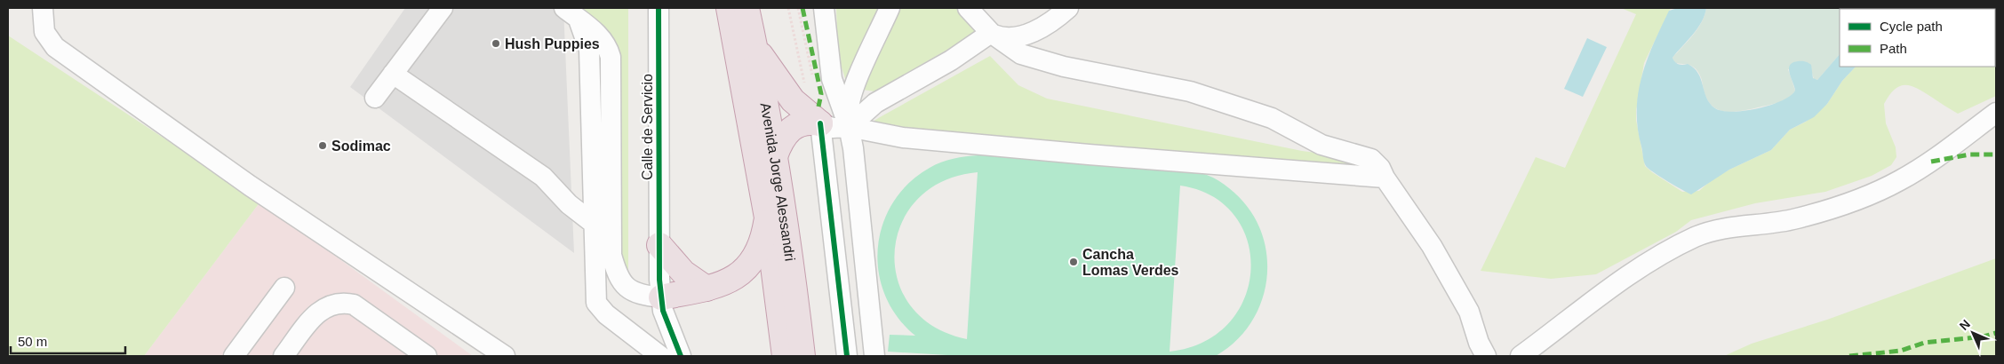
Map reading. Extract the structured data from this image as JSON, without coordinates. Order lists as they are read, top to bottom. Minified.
{"streets":{"highway":["Avenida Jorge Alessandri"],"street":["Calle de Servicio"]},"places":["Hush Puppies","Sodimac","Cancha Lomas Verdes"],"legend":["Cycle path","Path"],"scale_bar":"50 m","north":"top left"}
